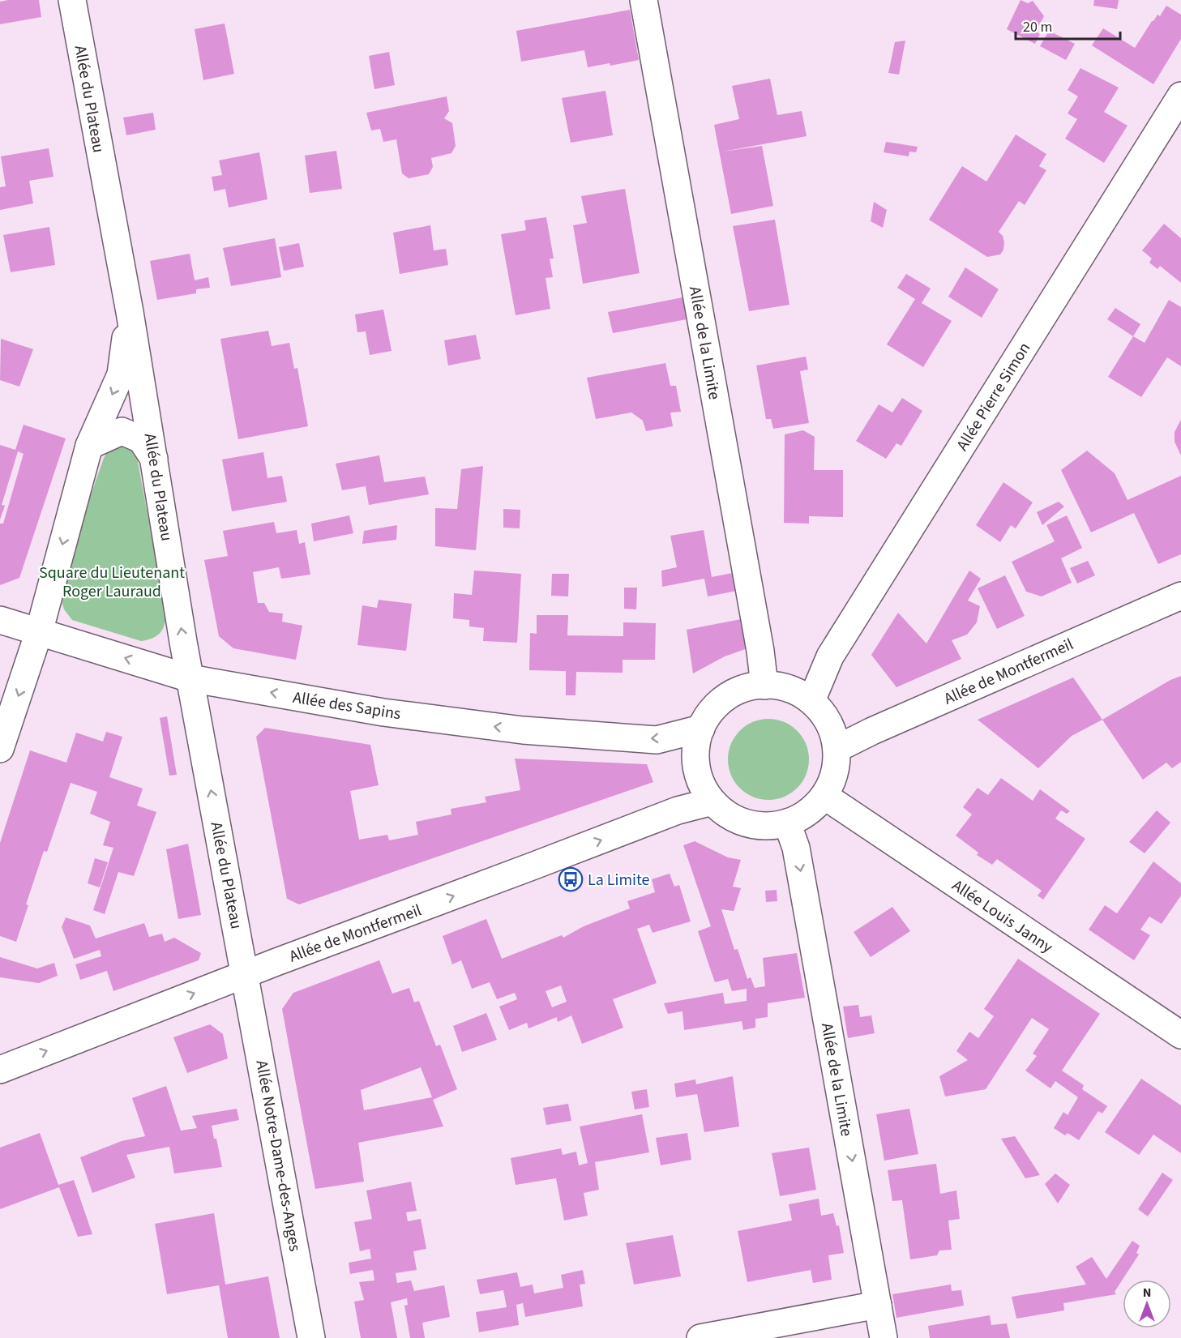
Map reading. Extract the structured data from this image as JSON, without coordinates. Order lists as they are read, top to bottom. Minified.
{"streets":{"street":["Allée du Plateau","Allée de la Limite","Allée Pierre Simon","Allée de Montfermeil","Allée des Sapins","Allée Louis Janny","Allée Notre-Dame-des-Anges"]},"crossings":[["Allée du Plateau","Allée de Montfermeil"],["Allée du Plateau","Allée des Sapins"],["Allée du Plateau","Allée Notre-Dame-des-Anges"],["Allée de la Limite","Allée Pierre Simon"],["Allée de la Limite","Allée de Montfermeil"],["Allée de la Limite","Allée des Sapins"],["Allée de la Limite","Allée Louis Janny"],["Allée Pierre Simon","Allée de Montfermeil"],["Allée Pierre Simon","Allée des Sapins"],["Allée Pierre Simon","Allée Louis Janny"],["Allée de Montfermeil","Allée des Sapins"],["Allée de Montfermeil","Allée Louis Janny"],["Allée de Montfermeil","Allée Notre-Dame-des-Anges"],["Allée des Sapins","Allée Louis Janny"]],"one_way":["Allée de la Limite","Allée de Montfermeil","Allée des Sapins"],"parks":["Square du Lieutenant Roger Lauraud"],"places":{"bus stop":["La Limite"]},"scale_bar":"20 m","north":"top"}
